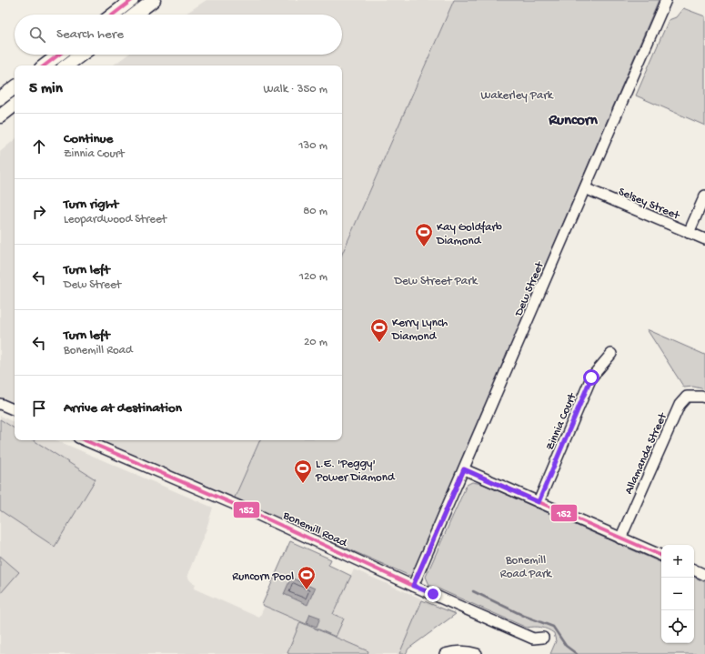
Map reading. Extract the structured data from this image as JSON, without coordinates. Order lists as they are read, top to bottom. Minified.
{"streets":{"street":["Selsey Street","Dew Street","Zinnia Court","Allamanda Street","Bonemill Road"]},"crossings":[["Selsey Street","Dew Street"],["Dew Street","Bonemill Road"]],"districts":["Runcorn"],"parks":["Wakerley Park","Dew Street Park","Bonemill Road Park"],"places":{"sports":["Kay Goldfarb Diamond","Kerry Lynch Diamond","L.E. 'Peggy' Power Diamond","Runcorn Pool"]},"lines":["transit line 152"],"page":{"search":"Search here","heading":["5 min","Walk · 350 m"],"list":[["Continue","Zinnia Court","130 m"],["Turn right","Leopardwood Street","80 m"],["Turn left","Dew Street","120 m"],["Turn left","Bonemill Road","20 m"],"Arrive at destination"],"map_buttons":["+","−"]}}
